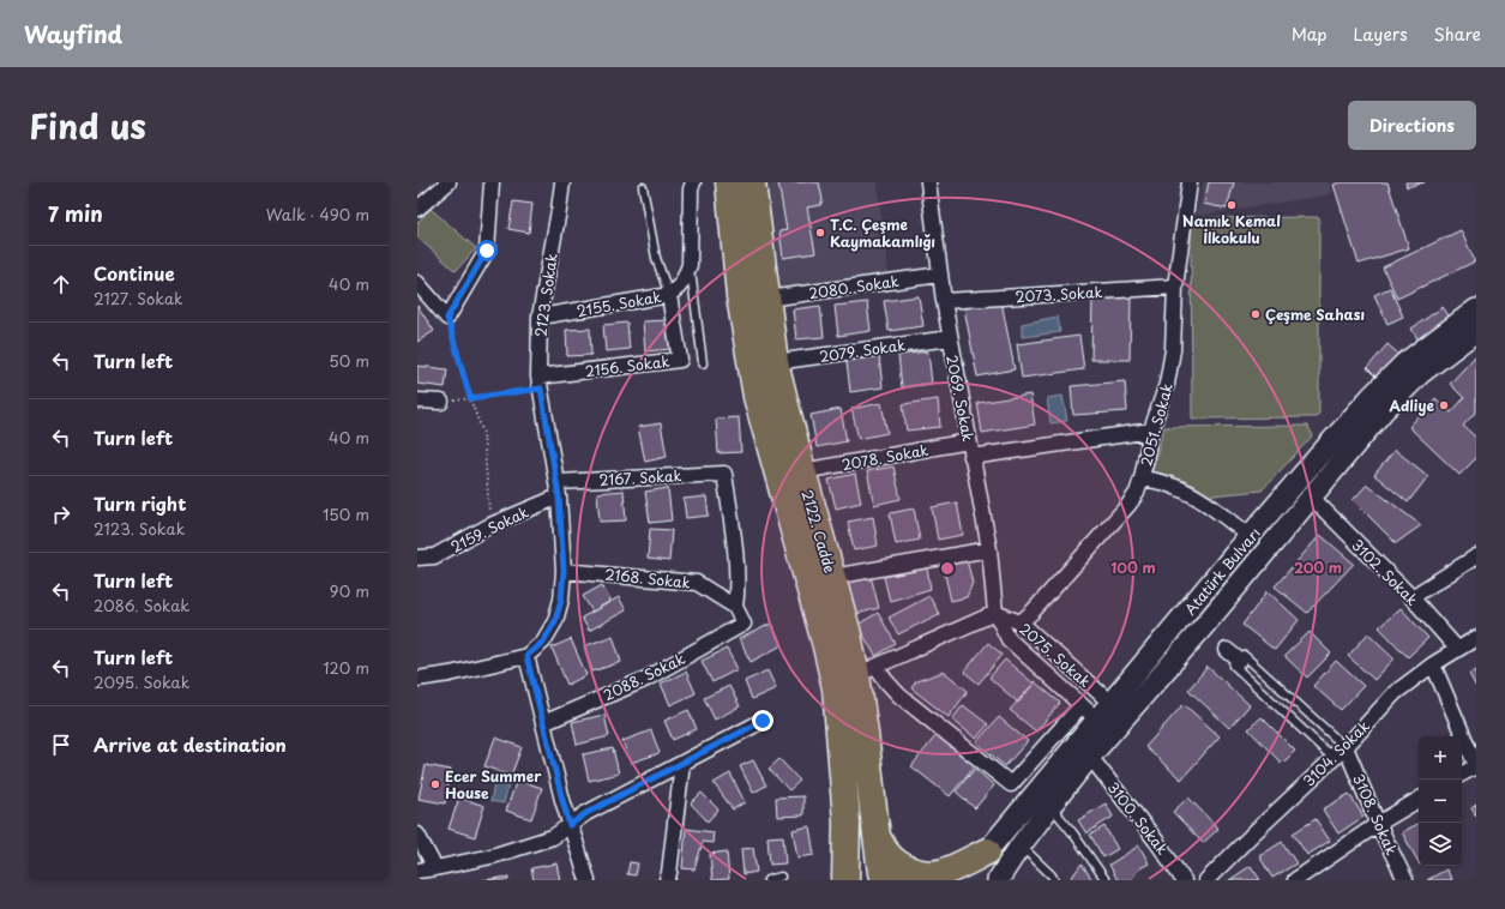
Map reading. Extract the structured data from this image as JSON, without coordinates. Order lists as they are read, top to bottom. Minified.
{"streets":{"highway":["2122. Cadde"],"main road":["Atatürk Bulvarı"],"street":["2080. Sokak","2073. Sokak","2123. Sokak","2155. Sokak","2079. Sokak","2156. Sokak","2069. Sokak","2051. Sokak","2078. Sokak","2167. Sokak","2159. Sokak","3102. Sokak","2168. Sokak","2075. Sokak","2088. Sokak","3104. Sokak","3108. Sokak","3100. Sokak"]},"crossings":[["2080. Sokak","2069. Sokak"],["2080. Sokak","2122. Cadde"],["2073. Sokak","2069. Sokak"],["2073. Sokak","2051. Sokak"],["2123. Sokak","2155. Sokak"],["2123. Sokak","2156. Sokak"],["2123. Sokak","2167. Sokak"],["2123. Sokak","2159. Sokak"],["2123. Sokak","2168. Sokak"],["2155. Sokak","2156. Sokak"],["2079. Sokak","2069. Sokak"],["2079. Sokak","2122. Cadde"],["2069. Sokak","2078. Sokak"],["2069. Sokak","2075. Sokak"],["2051. Sokak","2075. Sokak"],["2078. Sokak","2122. Cadde"],["2167. Sokak","2159. Sokak"],["2167. Sokak","2168. Sokak"],["2167. Sokak","2088. Sokak"],["Atatürk Bulvarı","3102. Sokak"],["Atatürk Bulvarı","2075. Sokak"],["Atatürk Bulvarı","3100. Sokak"],["3102. Sokak","3104. Sokak"],["2168. Sokak","2088. Sokak"],["3104. Sokak","3108. Sokak"]],"places":["Namık Kemal İlkokulu","T.C. Çeşme Kaymakamlığı","Çeşme Sahası","Adliye","Ecer Summer House"],"page":{"header":"Wayfind","nav":["Map","Layers","Share"],"title":"Find us","buttons":"Directions","heading":["7 min","Walk · 490 m"],"list":[["Continue","2127. Sokak","40 m"],["Turn left","50 m"],["Turn left","40 m"],["Turn right","2123. Sokak","150 m"],["Turn left","2086. Sokak","90 m"],["Turn left","2095. Sokak","120 m"],"Arrive at destination"],"map_buttons":["+","−"]},"rings":["100 m","200 m"]}
